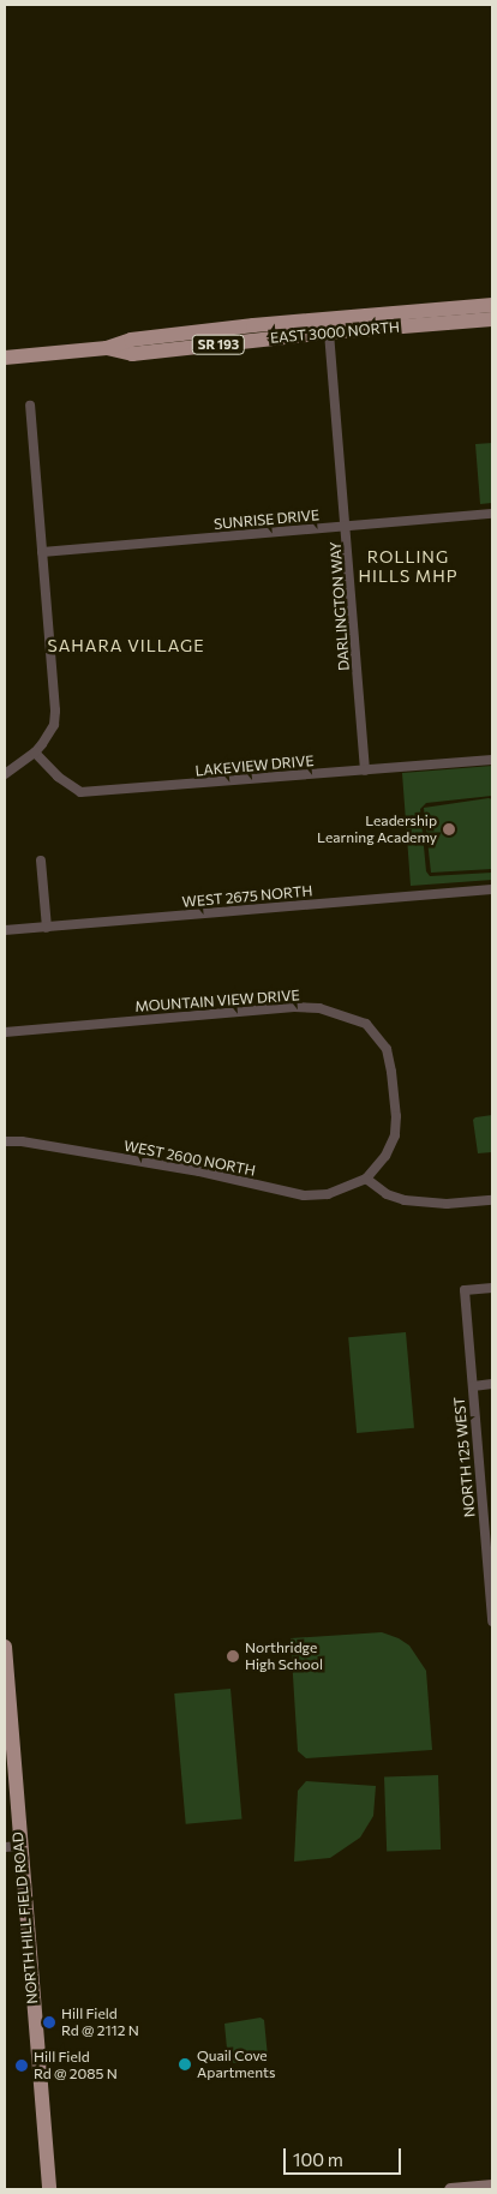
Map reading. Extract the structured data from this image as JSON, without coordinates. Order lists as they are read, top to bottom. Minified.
{"streets":{"main road":["EAST 3000 NORTH","SR 193","NORTH HILL FIELD ROAD"],"street":["SUNRISE DRIVE","DARLINGTON WAY","LAKEVIEW DRIVE","WEST 2675 NORTH","MOUNTAIN VIEW DRIVE","WEST 2600 NORTH","NORTH 125 WEST"]},"crossings":[["EAST 3000 NORTH","SR 193"],["EAST 3000 NORTH","DARLINGTON WAY"],["SR 193","DARLINGTON WAY"],["SUNRISE DRIVE","DARLINGTON WAY"],["DARLINGTON WAY","LAKEVIEW DRIVE"],["MOUNTAIN VIEW DRIVE","WEST 2600 NORTH"]],"districts":["ROLLING HILLS MHP","SAHARA VILLAGE"],"places":["Leadership Learning Academy","Northridge High School","Hill Field Rd @ 2112 N","Quail Cove Apartments","Hill Field Rd @ 2085 N"],"scale_bar":"100 m"}
